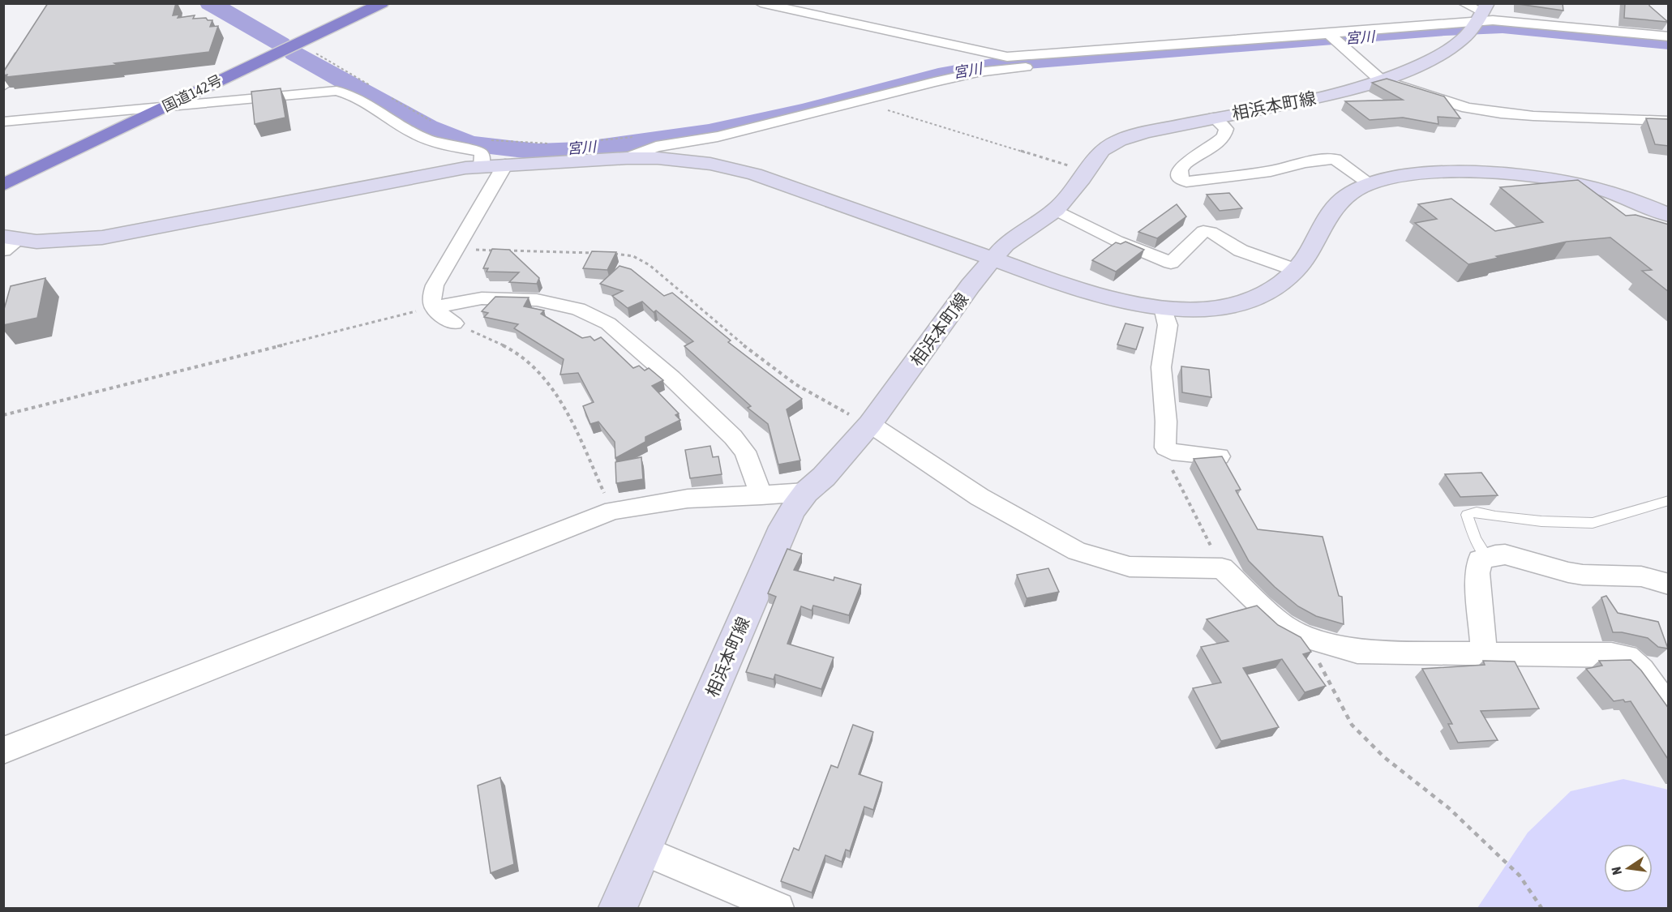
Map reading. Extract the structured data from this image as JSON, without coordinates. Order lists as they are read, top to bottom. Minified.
{"streets":{"highway":["国道142号"],"street":["相浜本町線"]},"water":["宮川"],"north":"left"}
